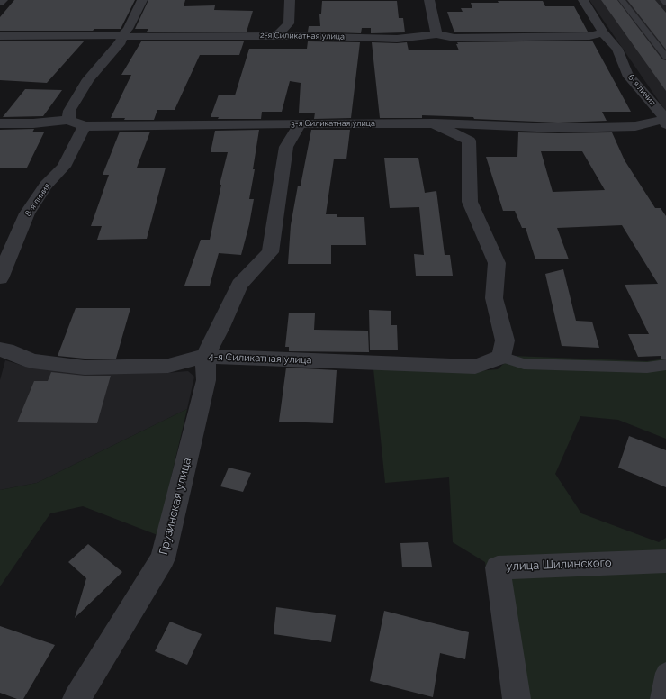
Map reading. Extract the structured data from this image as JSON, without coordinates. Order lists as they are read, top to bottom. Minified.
{"streets":{"street":["2-я Силикатная улица","6-я линия","3-я Силикатная улица","8-я линия","4-я Силикатная улица","Грузинская улица","улица Шилинского"]},"crossings":[["2-я Силикатная улица","6-я линия"],["6-я линия","3-я Силикатная улица"],["3-я Силикатная улица","8-я линия"],["4-я Силикатная улица","Грузинская улица"]]}
